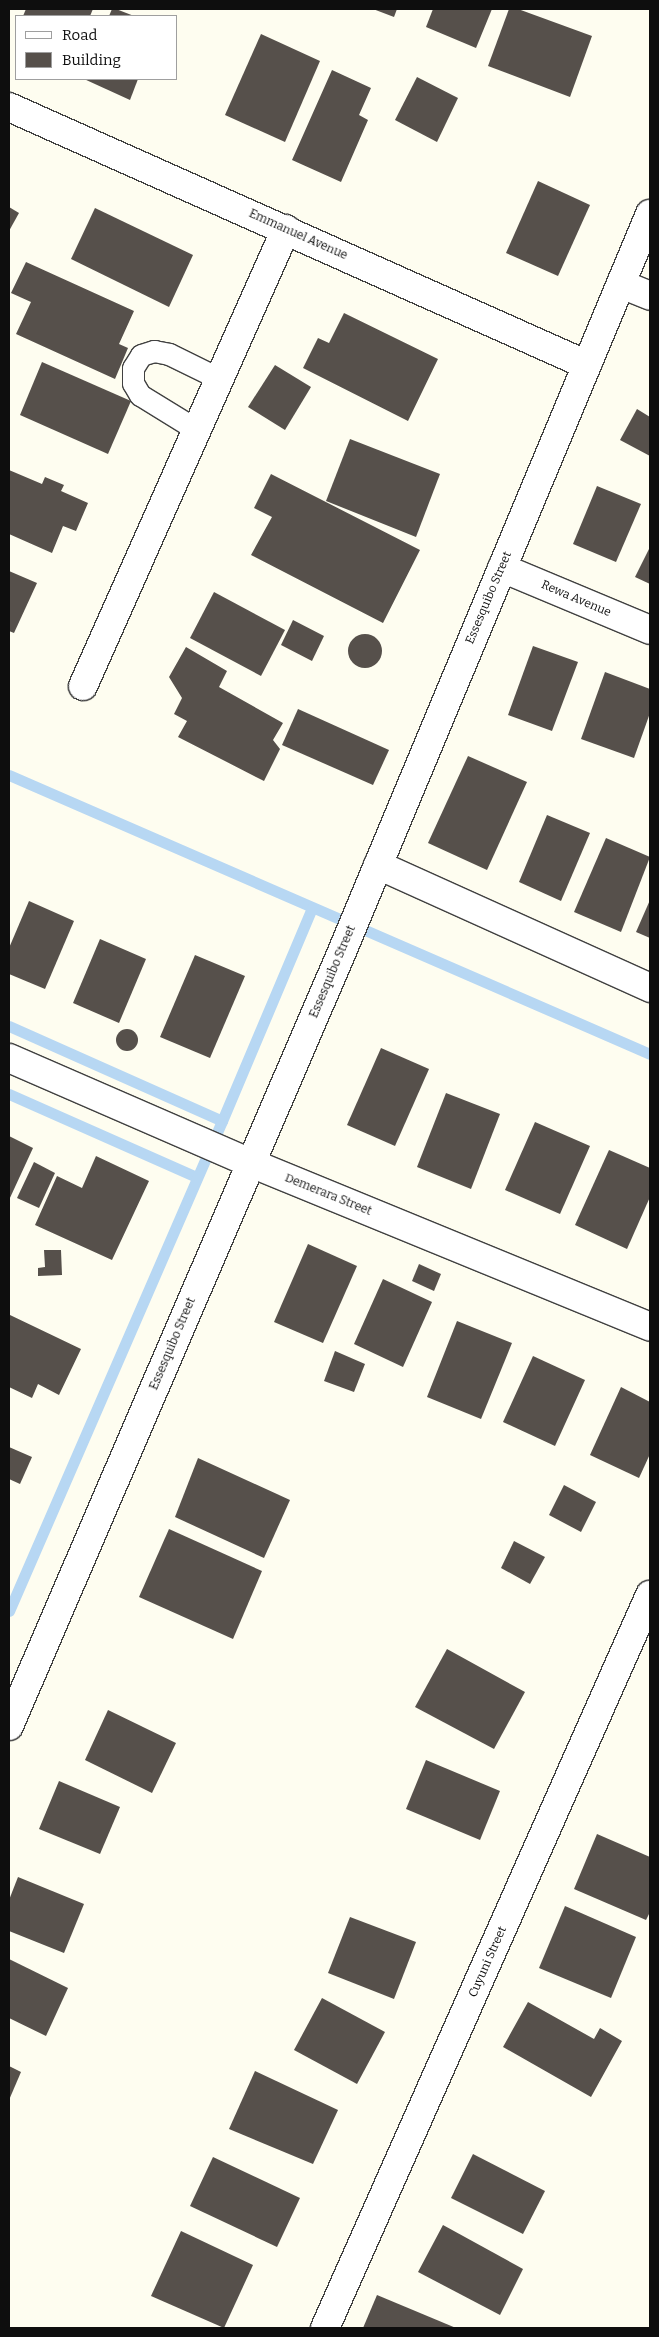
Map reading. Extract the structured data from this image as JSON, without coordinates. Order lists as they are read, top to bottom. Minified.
{"streets":{"street":["Emmanuel Avenue","Essesquibo Street","Rewa Avenue","Demerara Street","Cuyuni Street"]},"crossings":[["Emmanuel Avenue","Essesquibo Street"],["Essesquibo Street","Rewa Avenue"],["Essesquibo Street","Demerara Street"]],"legend":["Road","Building"]}
